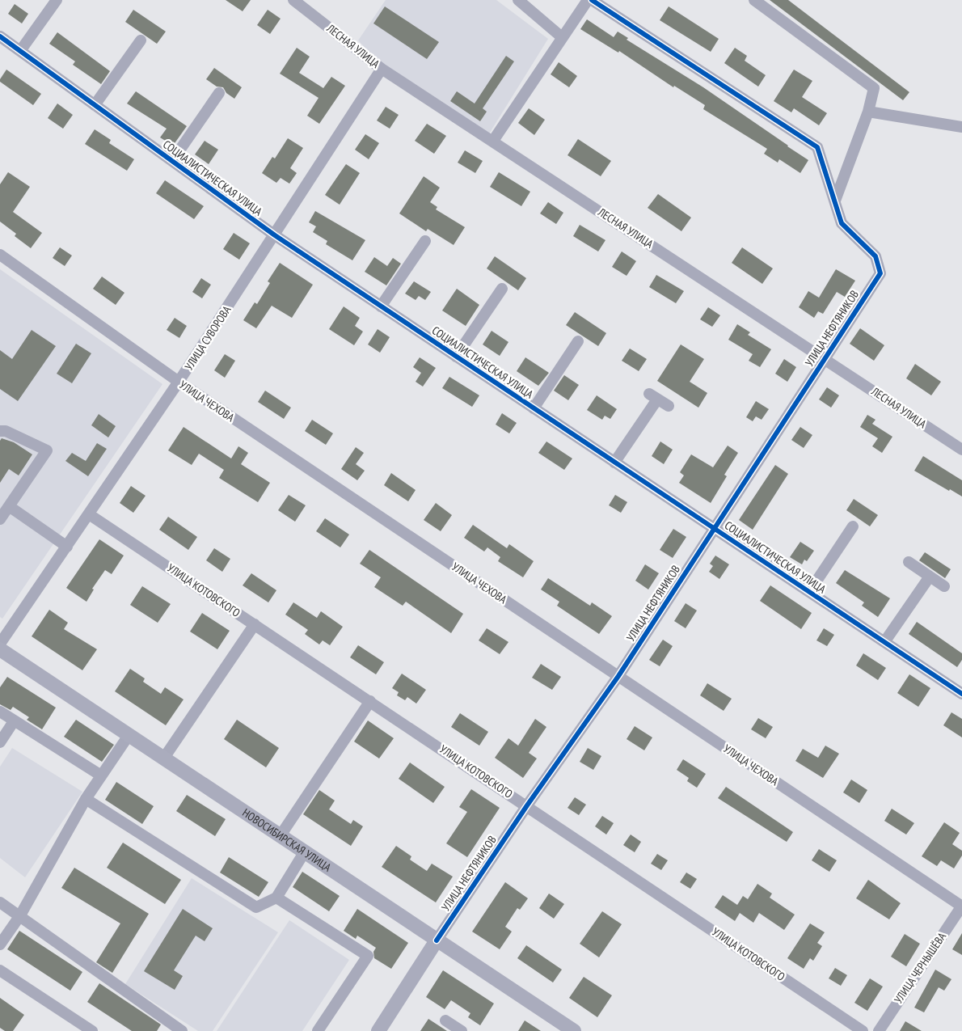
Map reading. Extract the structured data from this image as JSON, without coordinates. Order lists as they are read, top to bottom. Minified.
{"streets":{"main road":["УЛИЦА НЕФТЯНИКОВ","НОВОСИБИРСКАЯ УЛИЦА"],"street":["ЛЕСНАЯ УЛИЦА","СОЦИАЛИСТИЧЕСКАЯ УЛИЦА","УЛИЦА СУВОРОВА","УЛИЦА ЧЕХОВА","УЛИЦА КОТОВСКОГО","УЛИЦА ЧЕРНЫШЁВА"]},"crossings":[["ЛЕСНАЯ УЛИЦА","УЛИЦА НЕФТЯНИКОВ"],["ЛЕСНАЯ УЛИЦА","УЛИЦА СУВОРОВА"],["СОЦИАЛИСТИЧЕСКАЯ УЛИЦА","УЛИЦА НЕФТЯНИКОВ"],["СОЦИАЛИСТИЧЕСКАЯ УЛИЦА","УЛИЦА СУВОРОВА"],["УЛИЦА НЕФТЯНИКОВ","УЛИЦА ЧЕХОВА"],["УЛИЦА НЕФТЯНИКОВ","УЛИЦА КОТОВСКОГО"],["УЛИЦА НЕФТЯНИКОВ","НОВОСИБИРСКАЯ УЛИЦА"],["УЛИЦА СУВОРОВА","УЛИЦА ЧЕХОВА"],["УЛИЦА СУВОРОВА","УЛИЦА КОТОВСКОГО"],["УЛИЦА ЧЕХОВА","УЛИЦА ЧЕРНЫШЁВА"]]}
